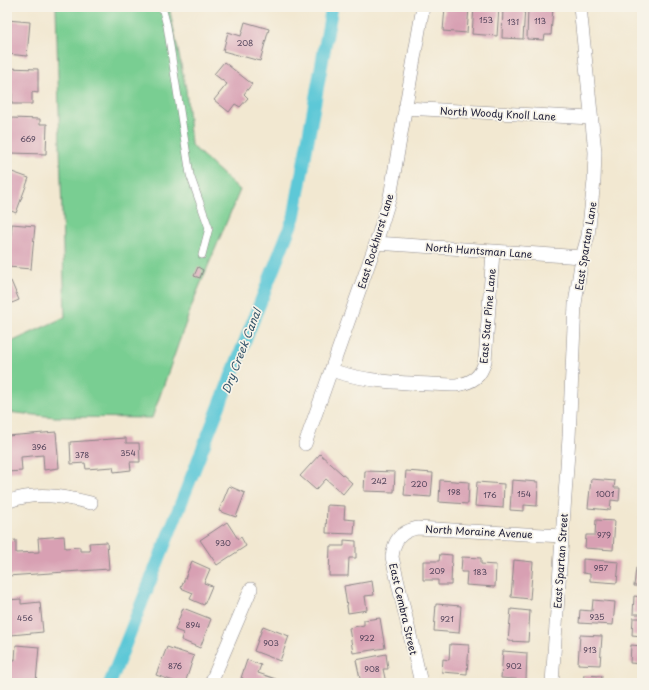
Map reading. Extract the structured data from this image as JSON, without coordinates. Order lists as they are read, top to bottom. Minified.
{"streets":{"street":["North Woody Knoll Lane","East Rockhurst Lane","East Spartan Lane","North Huntsman Lane","East Star Pine Lane","North Moraine Avenue","East Spartan Street","East Cembra Street"]},"crossings":[["North Woody Knoll Lane","East Rockhurst Lane"],["North Woody Knoll Lane","East Spartan Lane"],["East Rockhurst Lane","North Huntsman Lane"],["East Rockhurst Lane","East Star Pine Lane"],["East Spartan Lane","North Huntsman Lane"],["East Spartan Lane","East Spartan Street"],["North Huntsman Lane","East Star Pine Lane"],["North Moraine Avenue","East Spartan Street"],["North Moraine Avenue","East Cembra Street"]],"water":["Dry Creek Canal"],"house_numbers":["153","113","131","208","669","396","354","378","242","220","198","154","1001","176","979","930","957","209","183","935","456","921","894","922","903","913","876","902","908"]}
